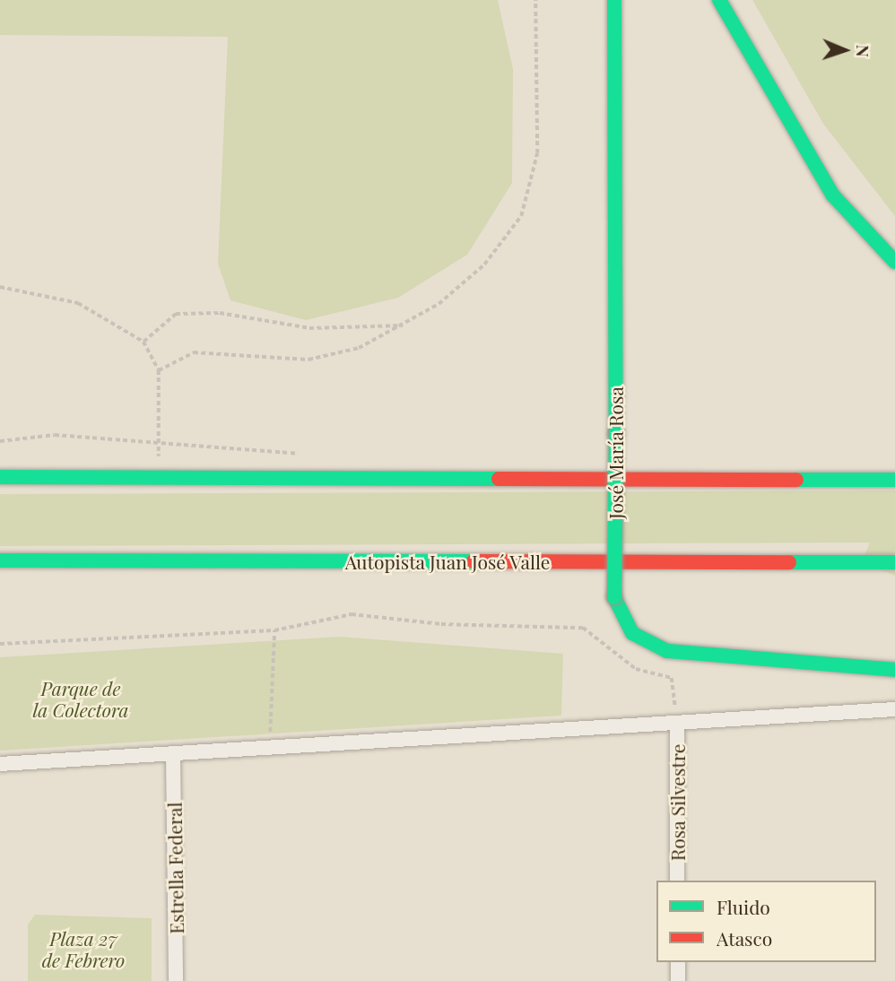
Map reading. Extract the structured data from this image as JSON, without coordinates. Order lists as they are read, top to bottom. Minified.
{"streets":{"main road":["José María Rosa","Autopista Juan José Valle"],"street":["Rosa Silvestre","Estrella Federal"]},"parks":["Parque de la Colectora","Plaza 27 de Febrero"],"legend":["Fluido","Atasco"],"north":"right"}
